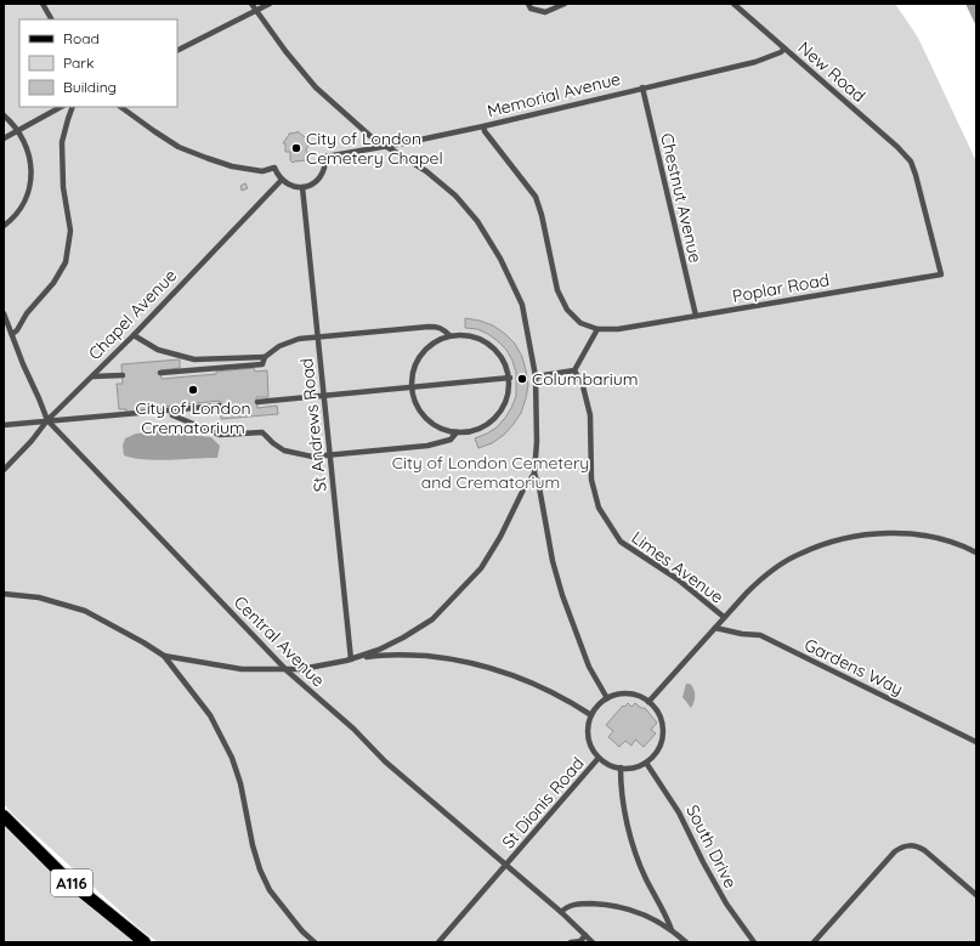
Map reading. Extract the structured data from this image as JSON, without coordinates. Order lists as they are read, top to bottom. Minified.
{"streets":{"main road":["A116"],"lane":["New Road","Memorial Avenue","Chestnut Avenue","Poplar Road","Chapel Avenue","St Andrews Road","Limes Avenue","Central Avenue","Gardens Way","St Dionis Road","South Drive"]},"crossings":[["New Road","Memorial Avenue"],["New Road","Poplar Road"],["Memorial Avenue","Chestnut Avenue"],["Memorial Avenue","St Andrews Road"],["Chestnut Avenue","Poplar Road"],["Chapel Avenue","Central Avenue"],["Central Avenue","St Dionis Road"],["St Dionis Road","South Drive"]],"parks":["City of London Cemetery and Crematorium"],"places":["City of London Cemetery Chapel","Columbarium","City of London Crematorium"],"legend":["Road","Park","Building"]}
